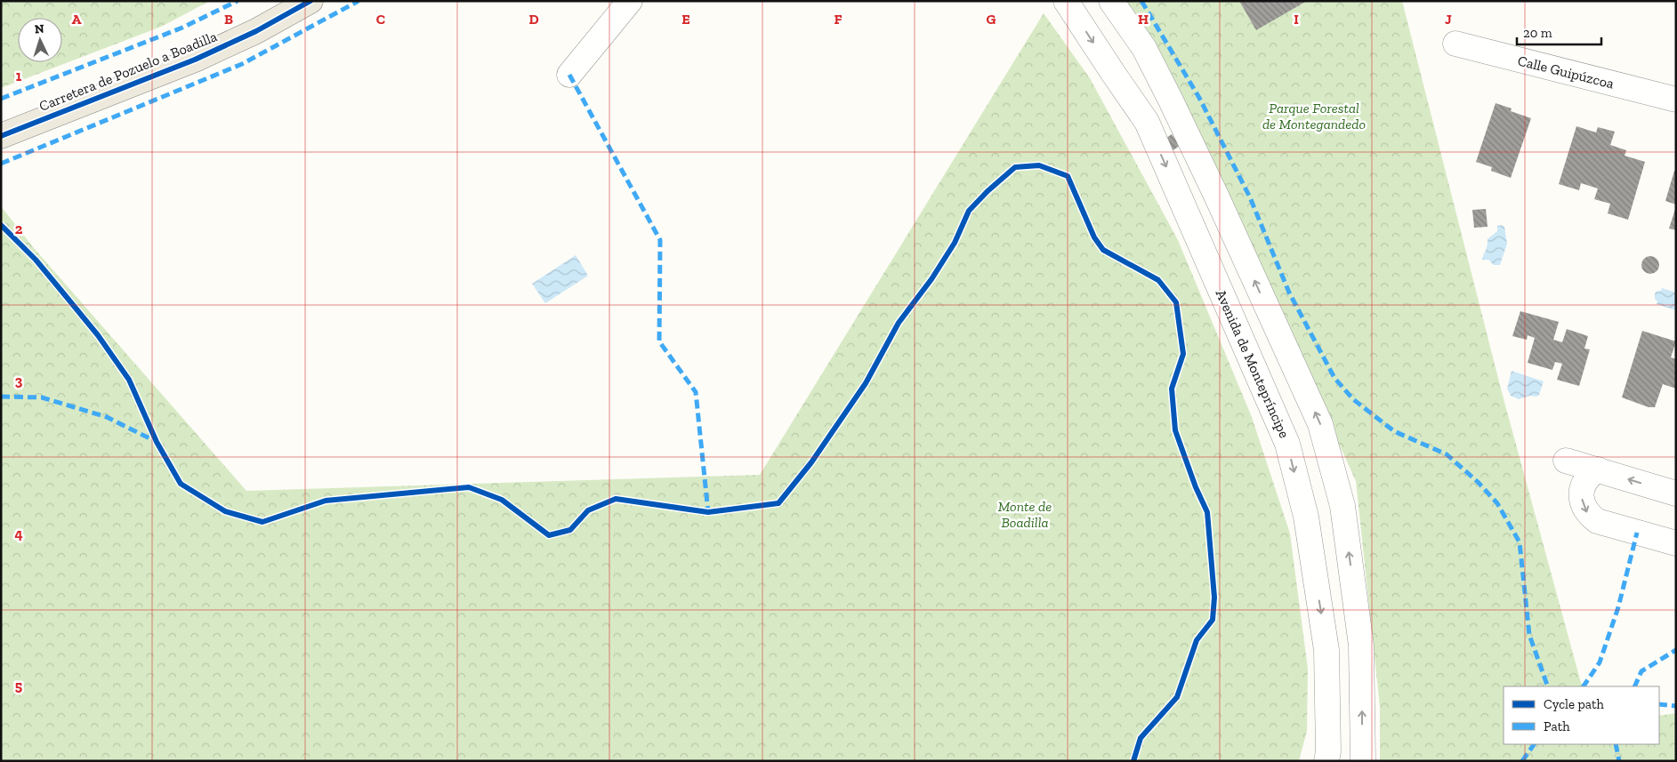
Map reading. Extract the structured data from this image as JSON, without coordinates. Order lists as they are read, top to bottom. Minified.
{"streets":{"main road":["Carretera de Pozuelo a Boadilla"],"street":["Calle Guipúzcoa","Avenida de Montepríncipe"]},"parks":["Parque Forestal de Montegandedo","Monte de Boadilla"],"legend":["Cycle path","Path"],"scale_bar":"20 m","north":"top","grid":{"columns":["A","B","C","D","E","F","G","H","I","J"],"rows":["1","2","3","4","5"]}}
